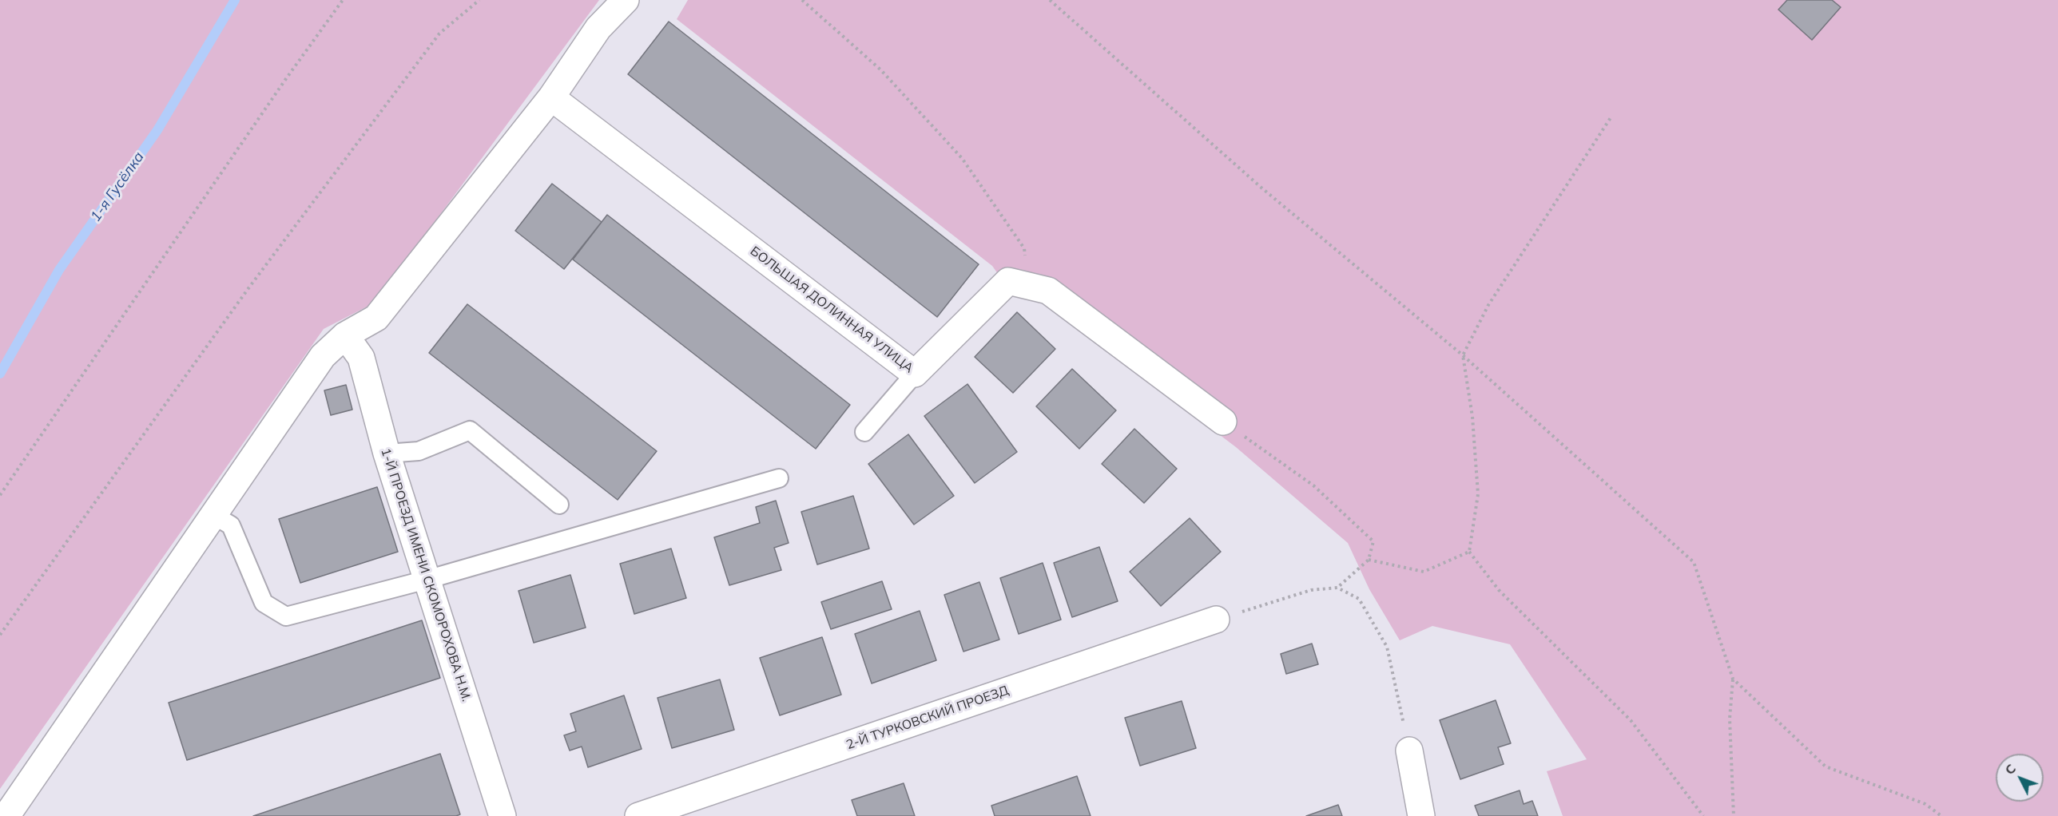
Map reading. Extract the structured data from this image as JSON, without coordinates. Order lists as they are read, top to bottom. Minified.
{"streets":{"street":["БОЛЬШАЯ ДОЛИННАЯ УЛИЦА","1-Й ПРОЕЗД ИМЕНИ СКОМОРОХОВА Н.М.","2-Й ТУРКОВСКИЙ ПРОЕЗД"]},"water":["1-я Гусёлка"],"north":"top left"}
